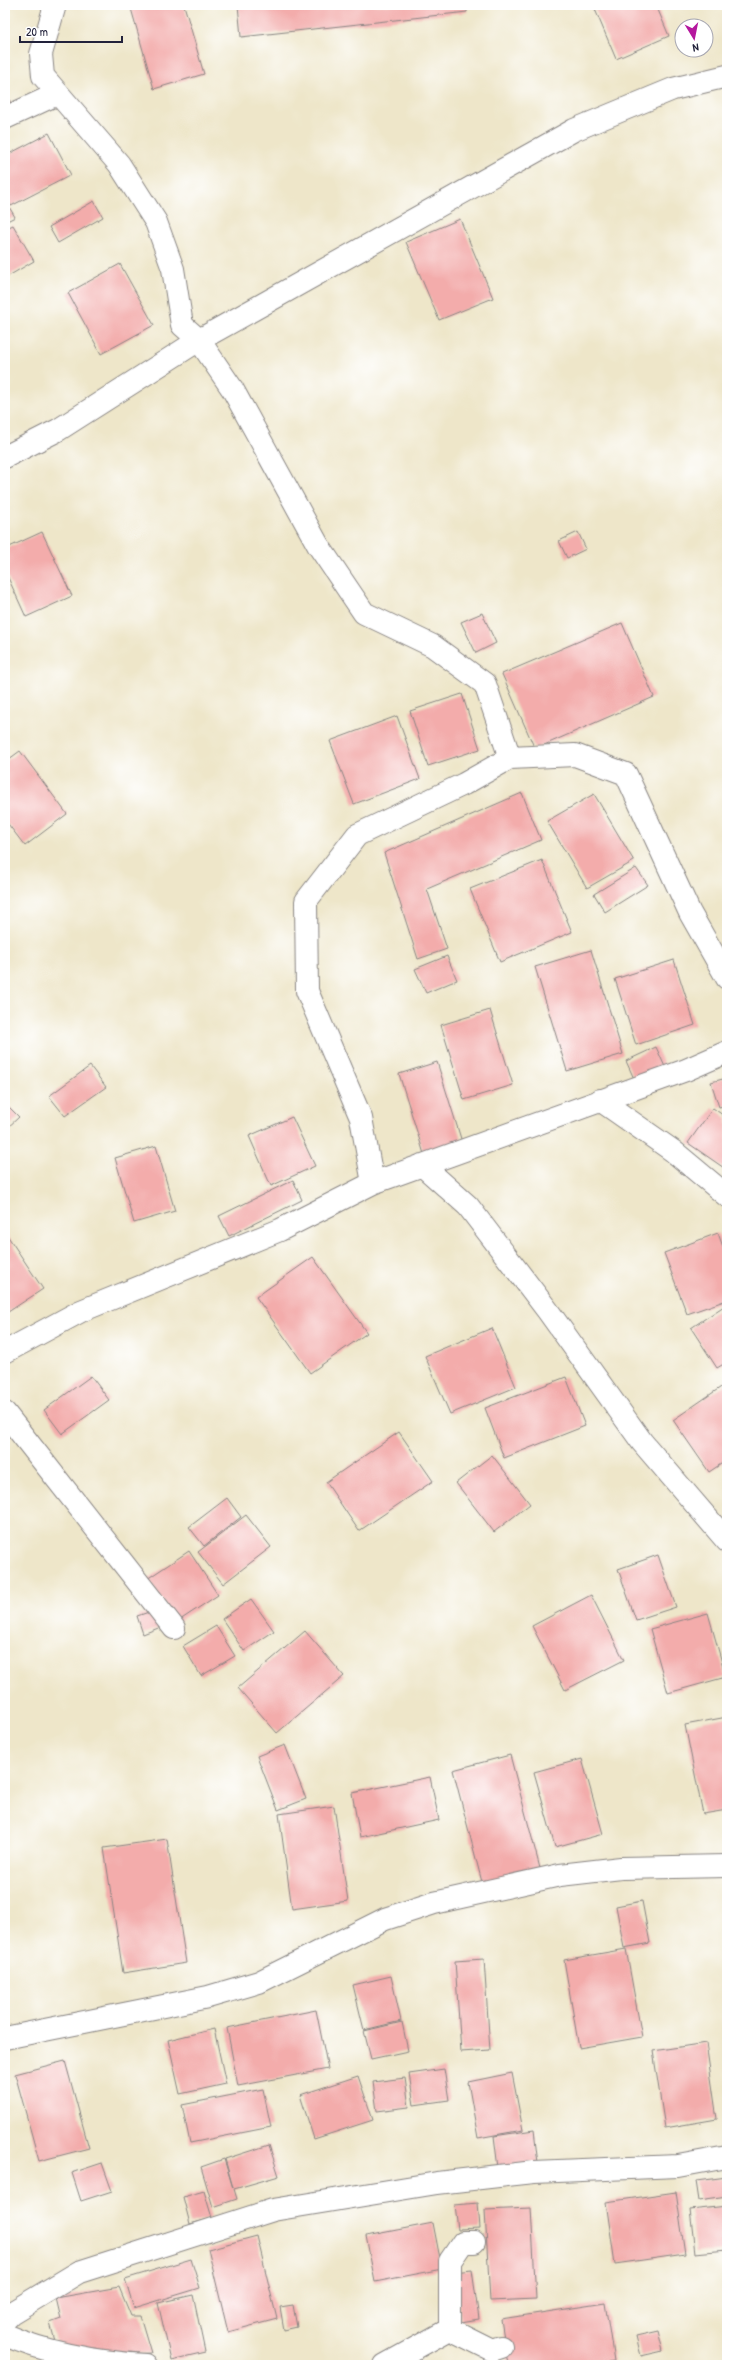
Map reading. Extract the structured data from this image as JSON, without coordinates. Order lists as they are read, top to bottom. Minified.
{"scale_bar":"20 m","north":"bottom"}
